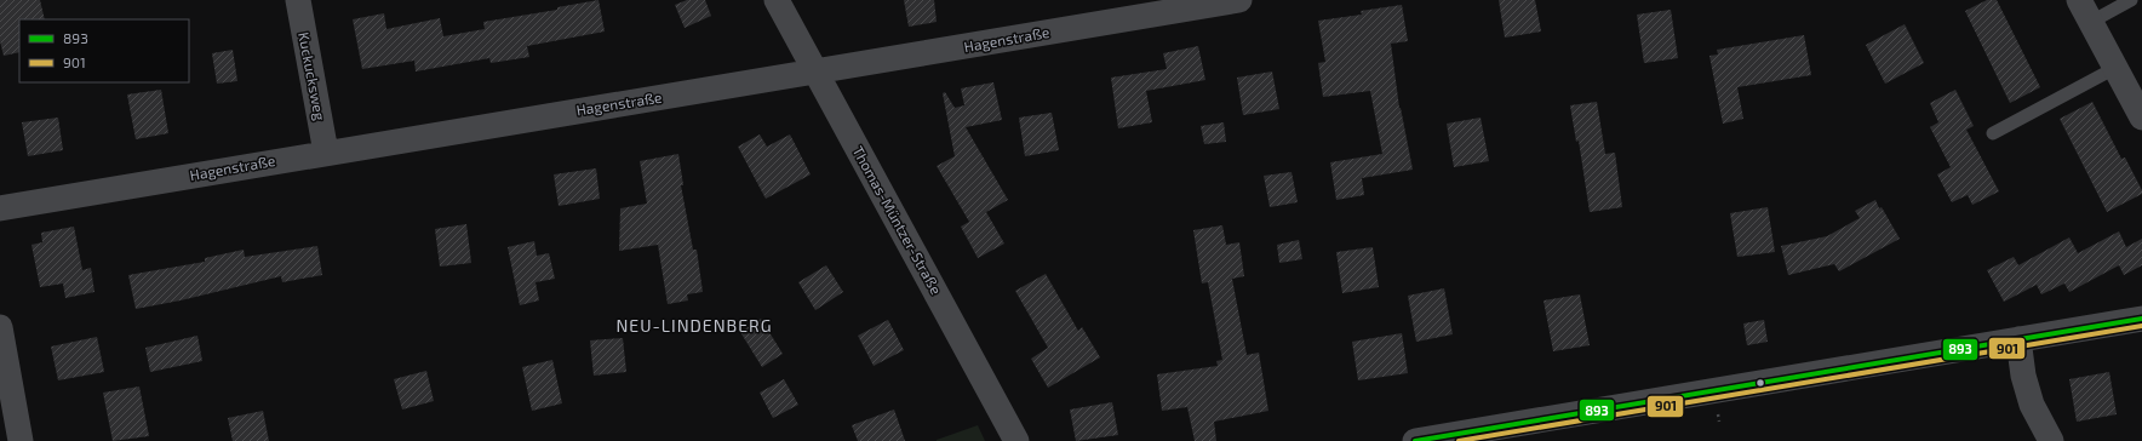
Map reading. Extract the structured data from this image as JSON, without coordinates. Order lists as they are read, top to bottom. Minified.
{"streets":{"street":["Hagenstraße","Kuckucksweg","Thomas-Müntzer-Straße"]},"crossings":[["Hagenstraße","Kuckucksweg"],["Hagenstraße","Thomas-Müntzer-Straße"]],"districts":["NEU-LINDENBERG"],"lines":["transit line 893","transit line 901"],"legend":["893","901"]}
